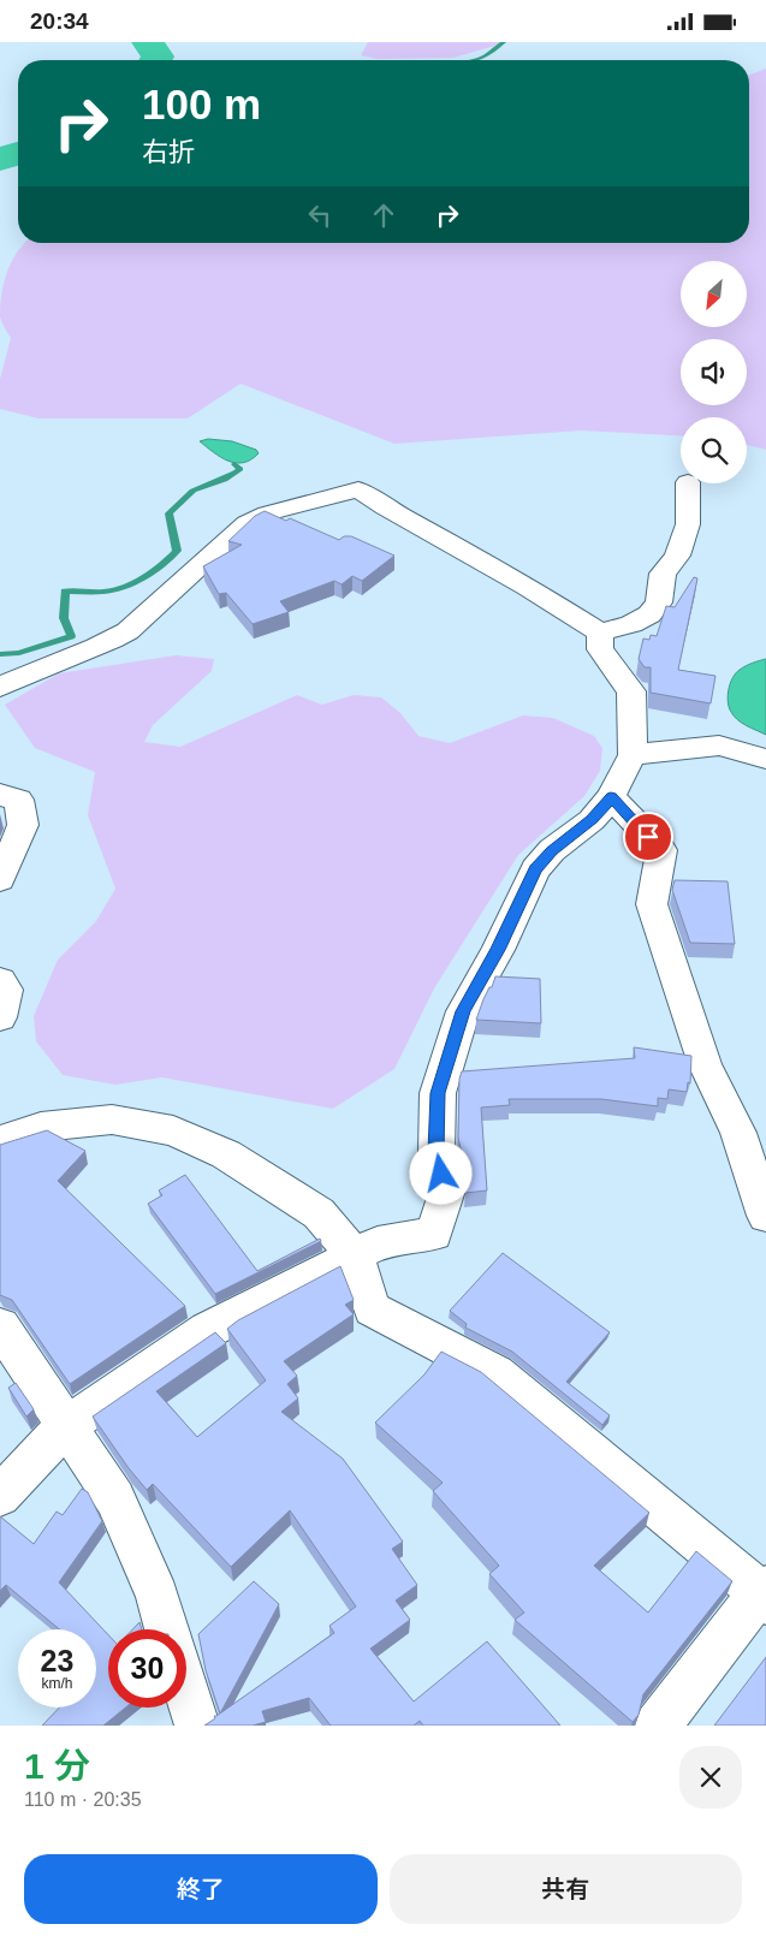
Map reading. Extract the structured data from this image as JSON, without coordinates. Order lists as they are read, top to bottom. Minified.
{"north":"bottom left","page":{"status":"20:34","turn":["100 m","右折"],"speed":"23 km/h","limit":"30","heading":["1 分","110 m · 20:35"],"buttons":["終了","共有"]}}
